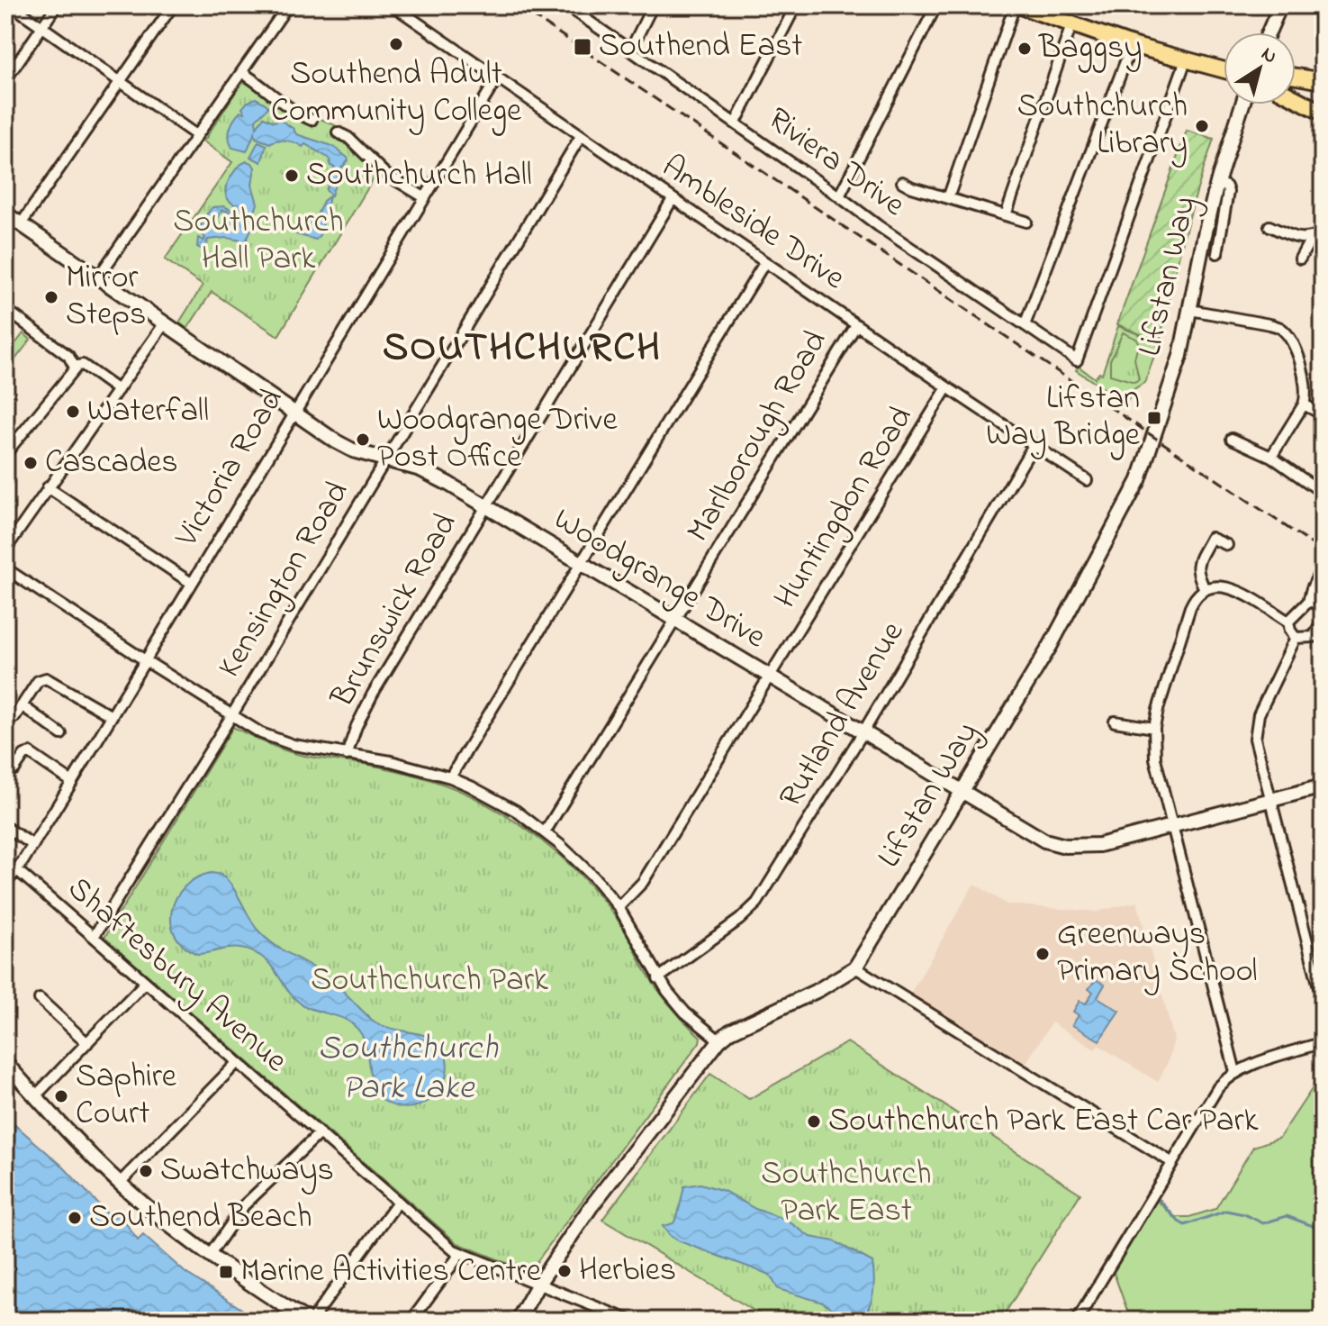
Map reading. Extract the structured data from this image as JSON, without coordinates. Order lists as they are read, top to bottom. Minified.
{"streets":{"street":["Riviera Drive","Ambleside Drive","Lifstan Way","Marlborough Road","Victoria Road","Huntingdon Road","Woodgrange Drive","Kensington Road","Brunswick Road","Rutland Avenue","Shaftesbury Avenue"]},"crossings":[["Ambleside Drive","Marlborough Road"],["Ambleside Drive","Victoria Road"],["Ambleside Drive","Huntingdon Road"],["Ambleside Drive","Kensington Road"],["Ambleside Drive","Brunswick Road"],["Ambleside Drive","Rutland Avenue"],["Lifstan Way","Woodgrange Drive"],["Lifstan Way","Shaftesbury Avenue"],["Marlborough Road","Woodgrange Drive"],["Victoria Road","Woodgrange Drive"],["Victoria Road","Shaftesbury Avenue"],["Huntingdon Road","Woodgrange Drive"],["Woodgrange Drive","Kensington Road"],["Woodgrange Drive","Brunswick Road"],["Woodgrange Drive","Rutland Avenue"],["Kensington Road","Shaftesbury Avenue"]],"districts":["SOUTHCHURCH"],"water":["Southchurch Park Lake"],"parks":["Southchurch Hall Park","Southchurch Park","Southchurch Park East"],"places":{"other":["Southend Adult Community College","Baggsy","Southchurch Library","Southchurch Hall","Mirror Steps","Waterfall","Woodgrange Drive Post Office","Cascades","Greenways Primary School","Saphire Court","Southchurch Park East Car Park","Swatchways","Southend Beach","Herbies"],"transit":["Southend East","Lifstan Way Bridge","Marine Activities Centre"]},"north":"top right"}
